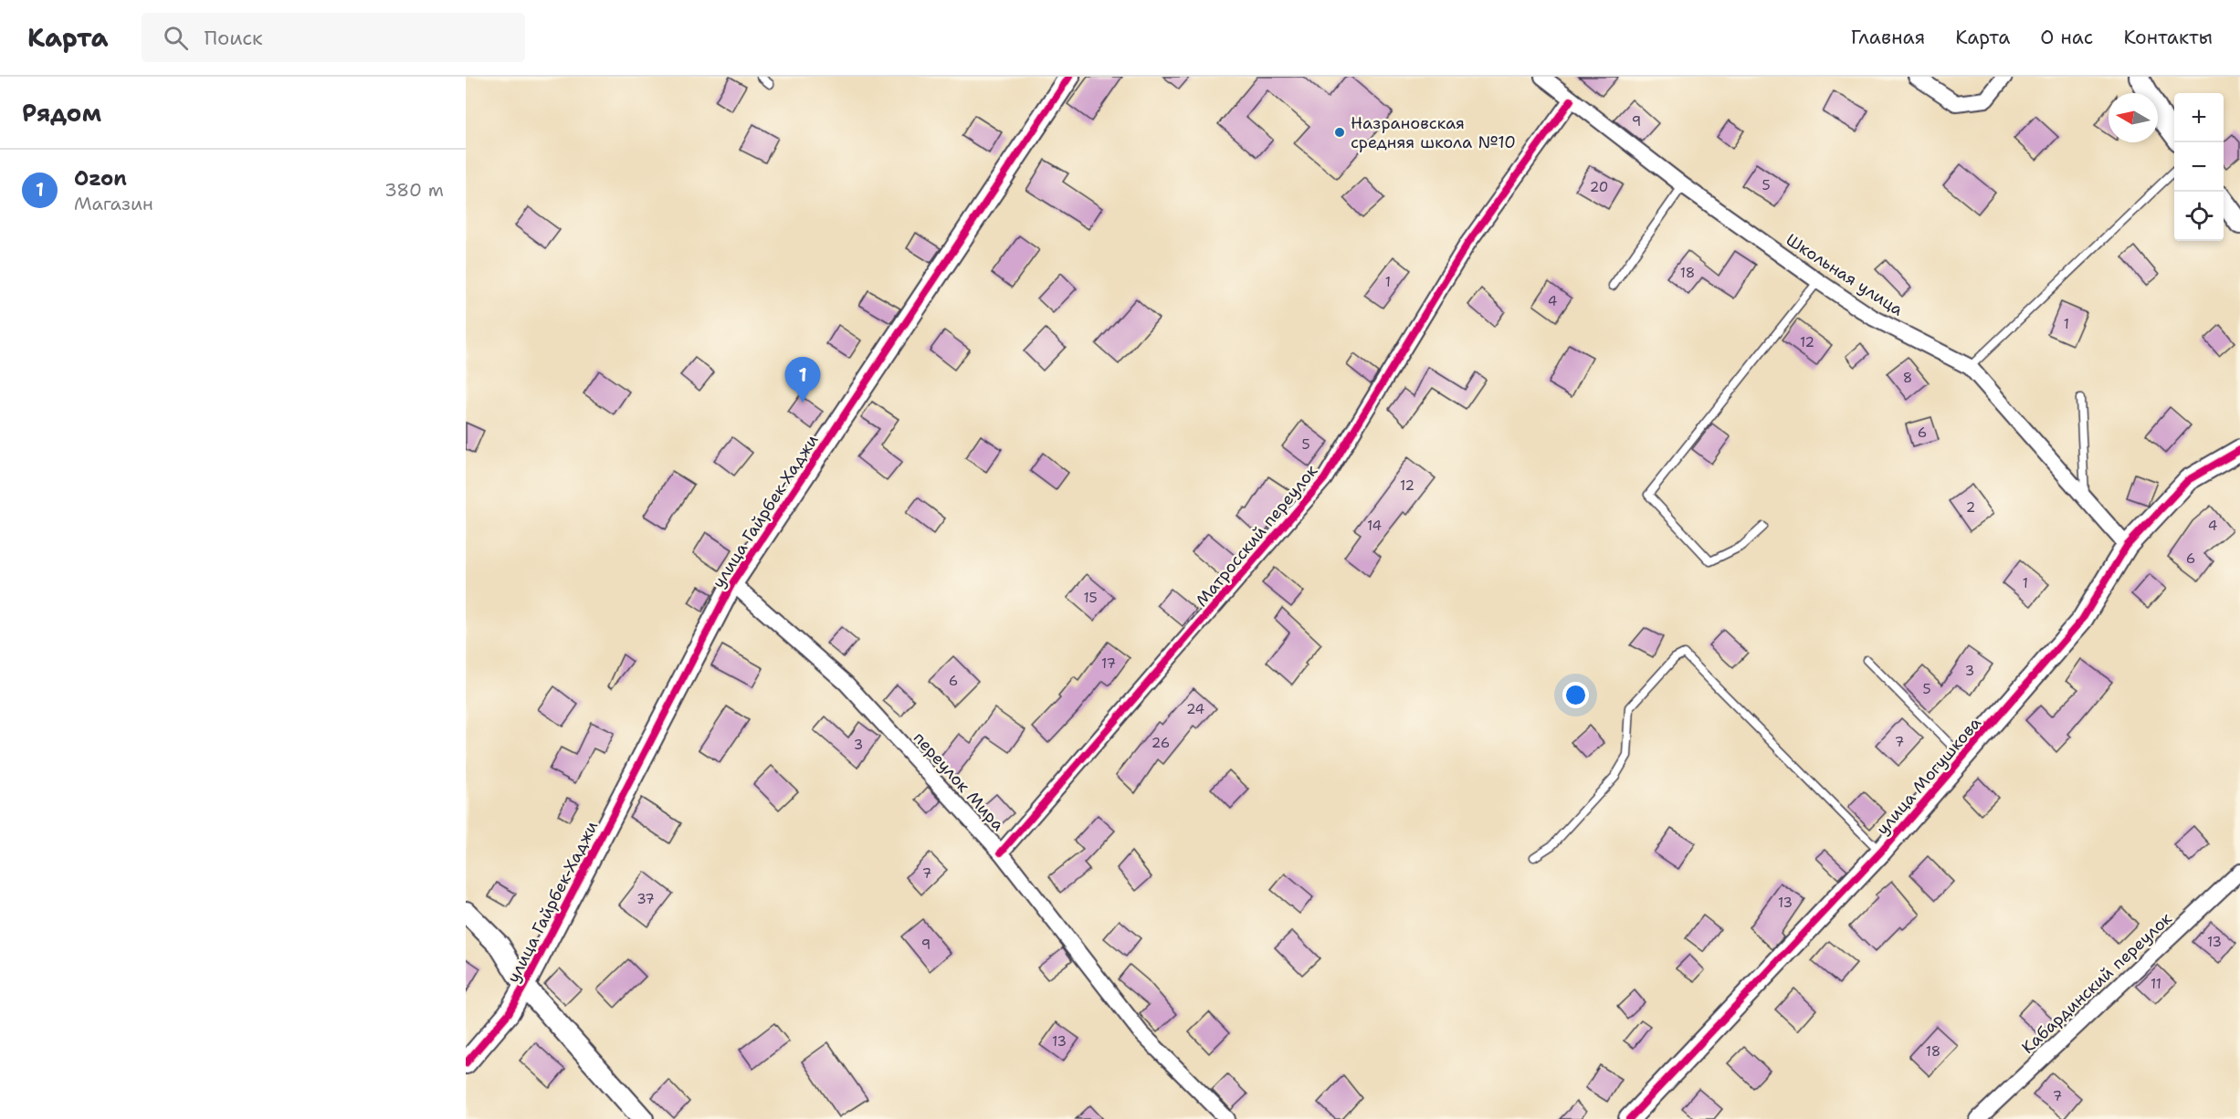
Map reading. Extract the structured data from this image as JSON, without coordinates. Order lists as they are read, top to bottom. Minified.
{"streets":{"street":["Школьная улица","улица Гайрбек-Хаджи","Матросский переулок","улица Могушкова","переулок Мира","Кабардинский переулок"]},"crossings":[["Школьная улица","Матросский переулок"],["Школьная улица","улица Могушкова"],["улица Гайрбек-Хаджи","переулок Мира"],["Матросский переулок","переулок Мира"]],"places":["Назрановская средняя школа №10"],"house_numbers":["9","5","20","18","1","4","1","12","8","6","5","12","2","14","4","6","1","15","17","3","6","5","24","7","26","3","7","37","13","13","9","11","13","18","7"],"north":"left","page":{"header":"Карта","search":"Поиск","nav":["Главная","Карта","О нас","Контакты"],"heading":"Рядом","map_buttons":["+","−"],"list":[{"mark":"1","name":"Ozon","note":"Магазин","value":"380 m"}],"pins":"1"}}
